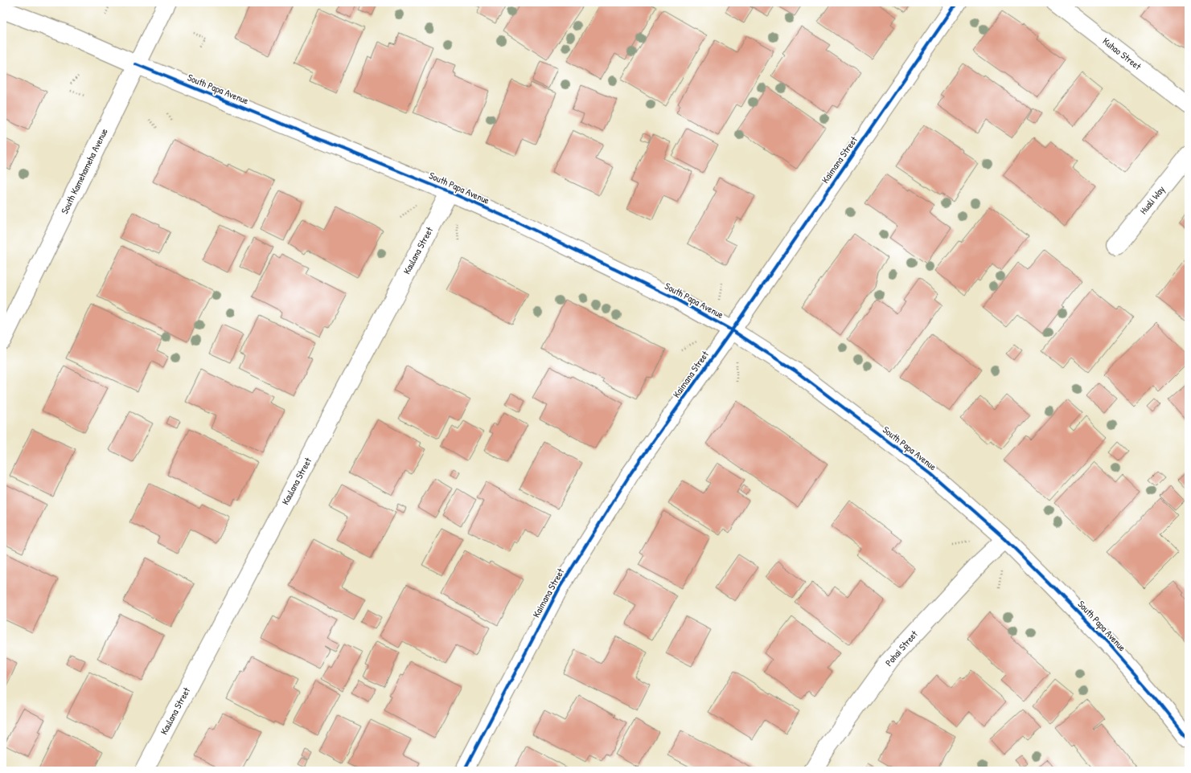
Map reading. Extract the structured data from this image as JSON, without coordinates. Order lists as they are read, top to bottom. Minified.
{"streets":{"street":["Kuhao Street","South Papa Avenue","Kaimana Street","South Kamehameha Avenue","Huali Way","Kaulana Street","Pohai Street"]},"crossings":[["South Papa Avenue","Kaimana Street"],["South Papa Avenue","South Kamehameha Avenue"],["South Papa Avenue","Kaulana Street"],["South Papa Avenue","Pohai Street"]]}
